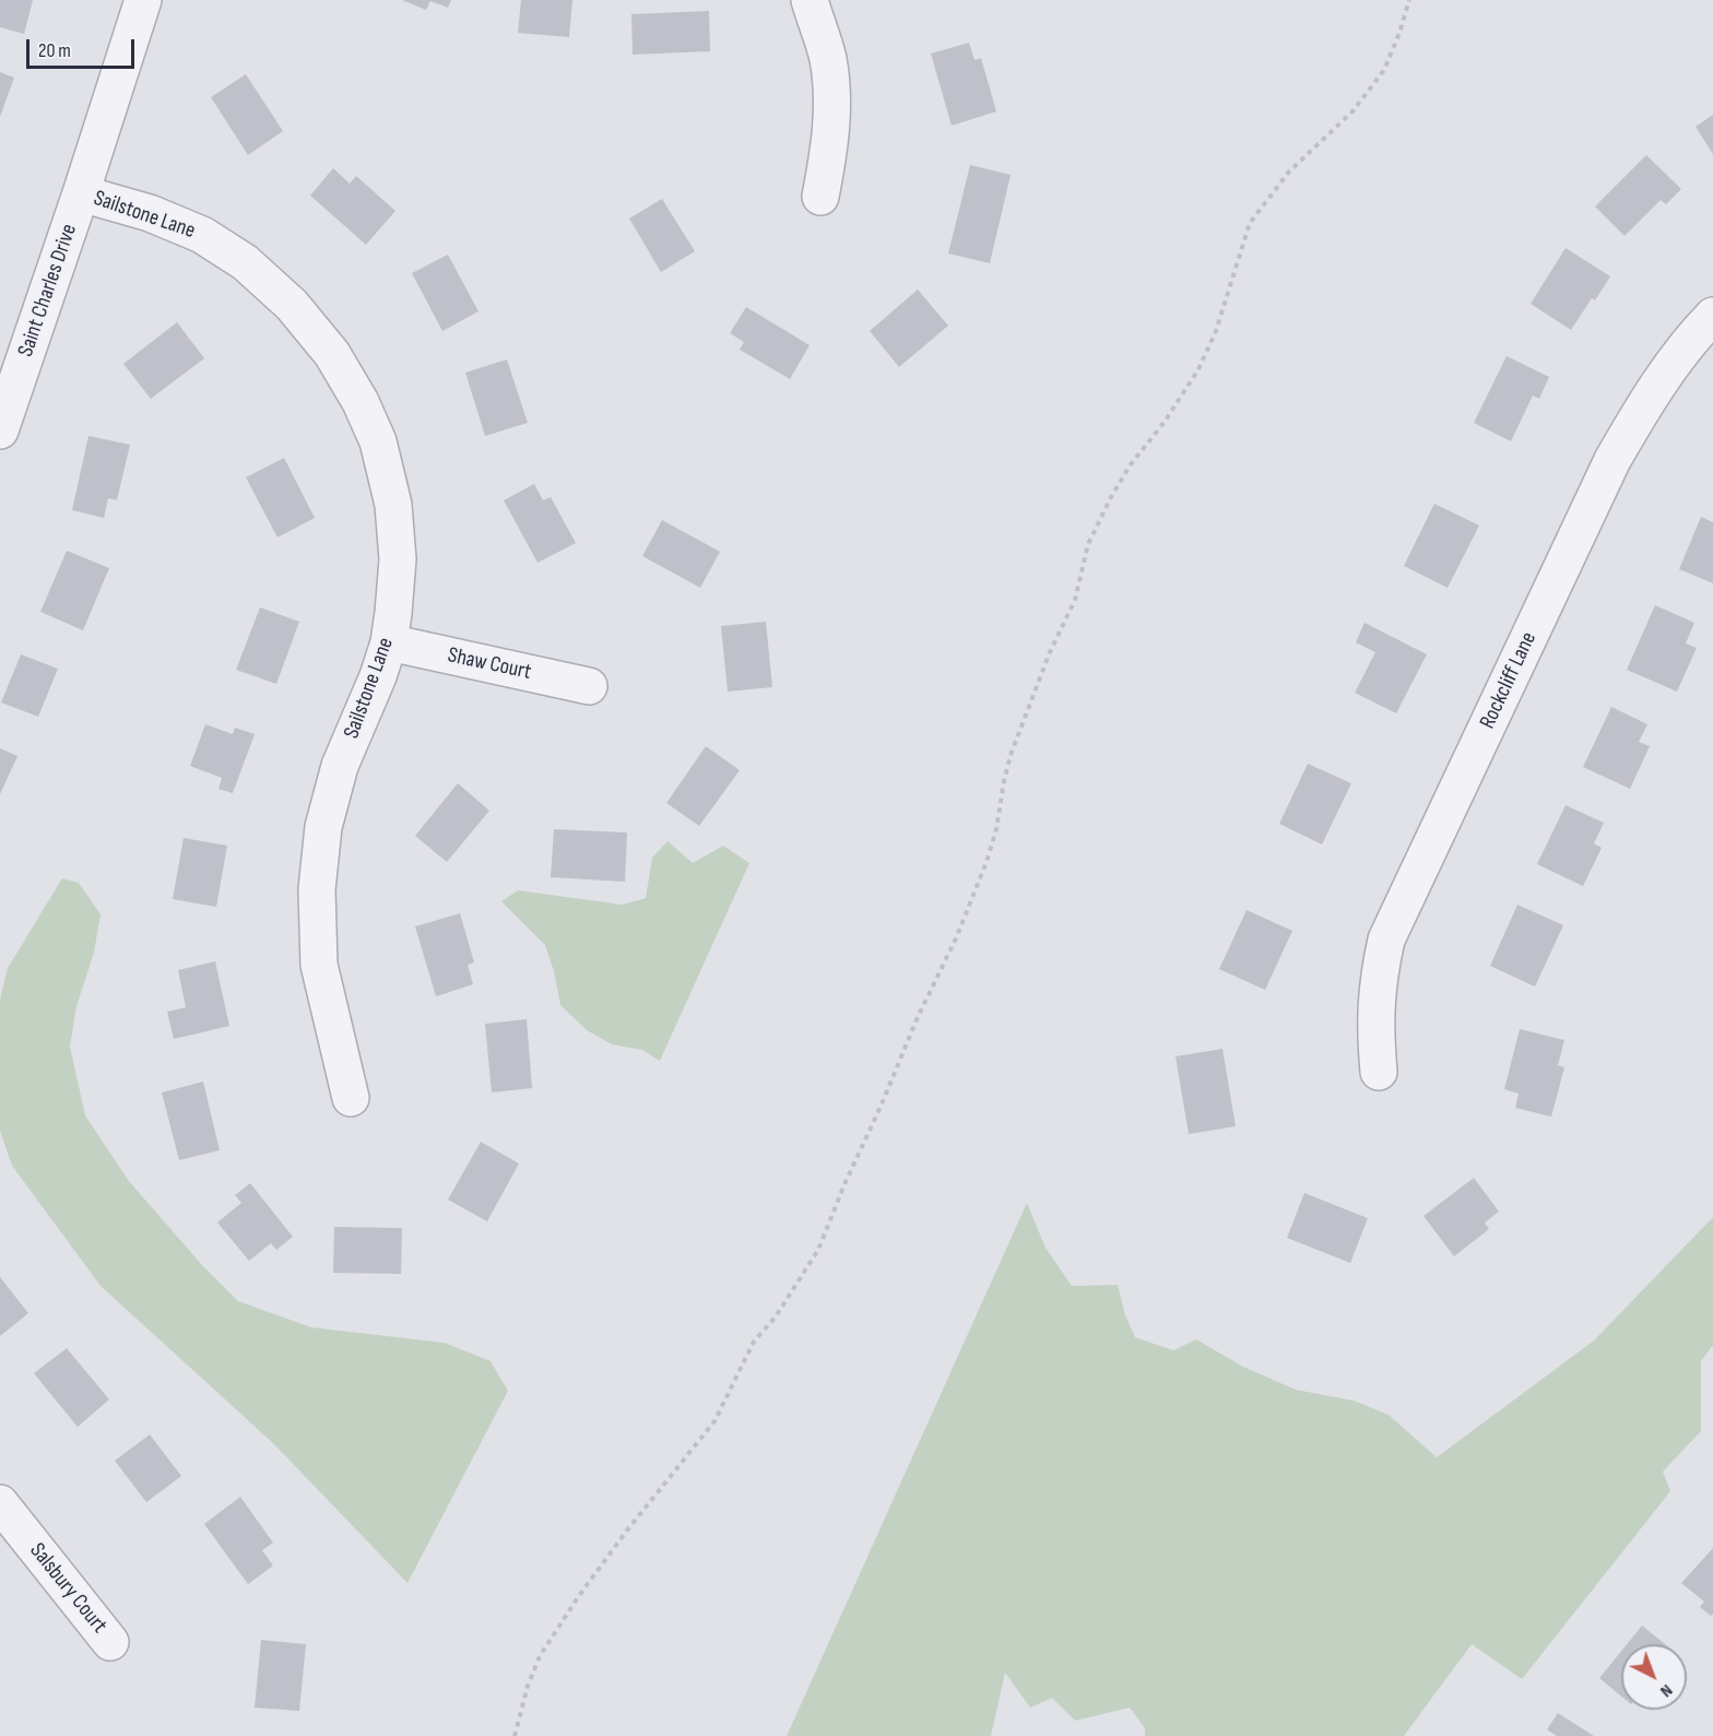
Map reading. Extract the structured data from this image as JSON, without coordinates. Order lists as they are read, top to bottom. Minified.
{"streets":{"street":["Sailstone Lane","Saint Charles Drive","Shaw Court","Rockcliff Lane","Salsbury Court"]},"crossings":[["Sailstone Lane","Saint Charles Drive"],["Sailstone Lane","Shaw Court"]],"scale_bar":"20 m","north":"bottom right"}
